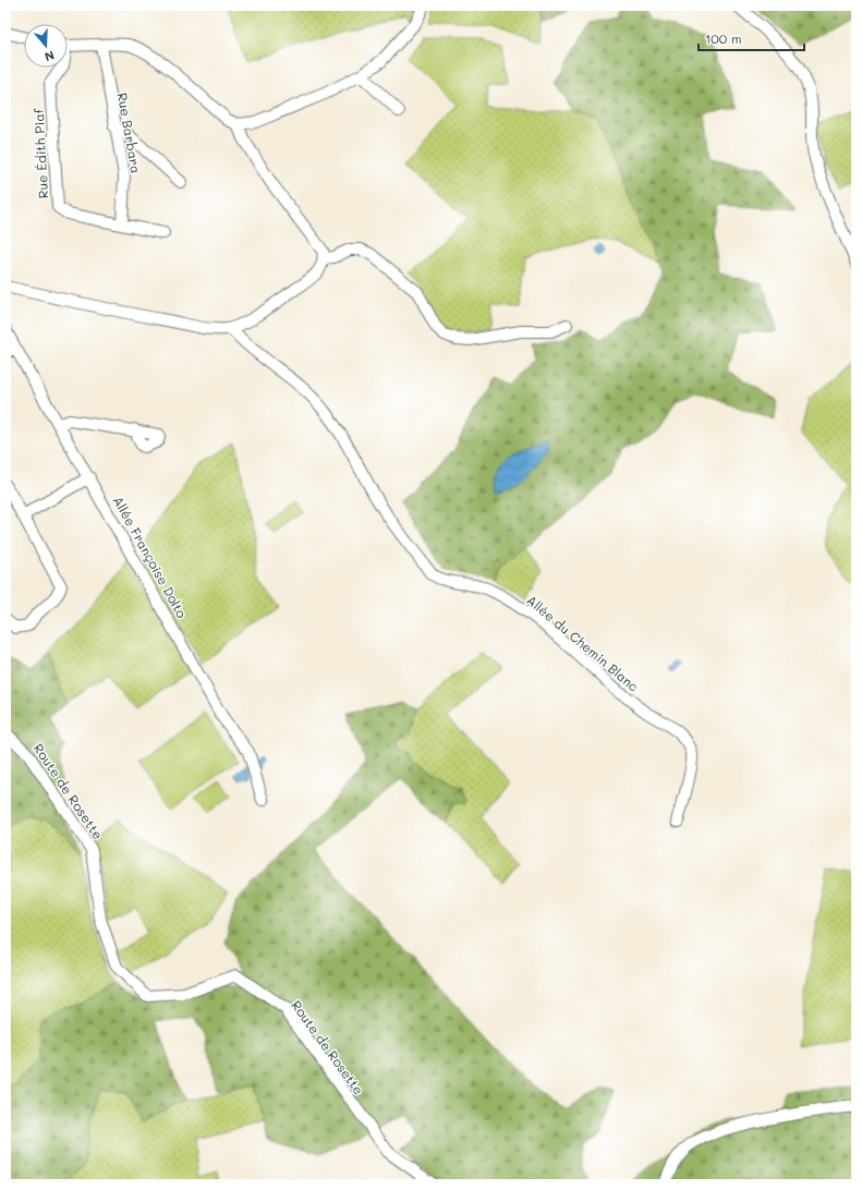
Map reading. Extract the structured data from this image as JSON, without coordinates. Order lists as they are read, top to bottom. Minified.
{"streets":{"street":["Rue Barbara","Rue Édith Piaf","Allée Françoise Dolto","Allée du Chemin Blanc","Route de Rosette"]},"crossings":[["Rue Barbara","Rue Édith Piaf"]],"scale_bar":"100 m","north":"bottom"}
